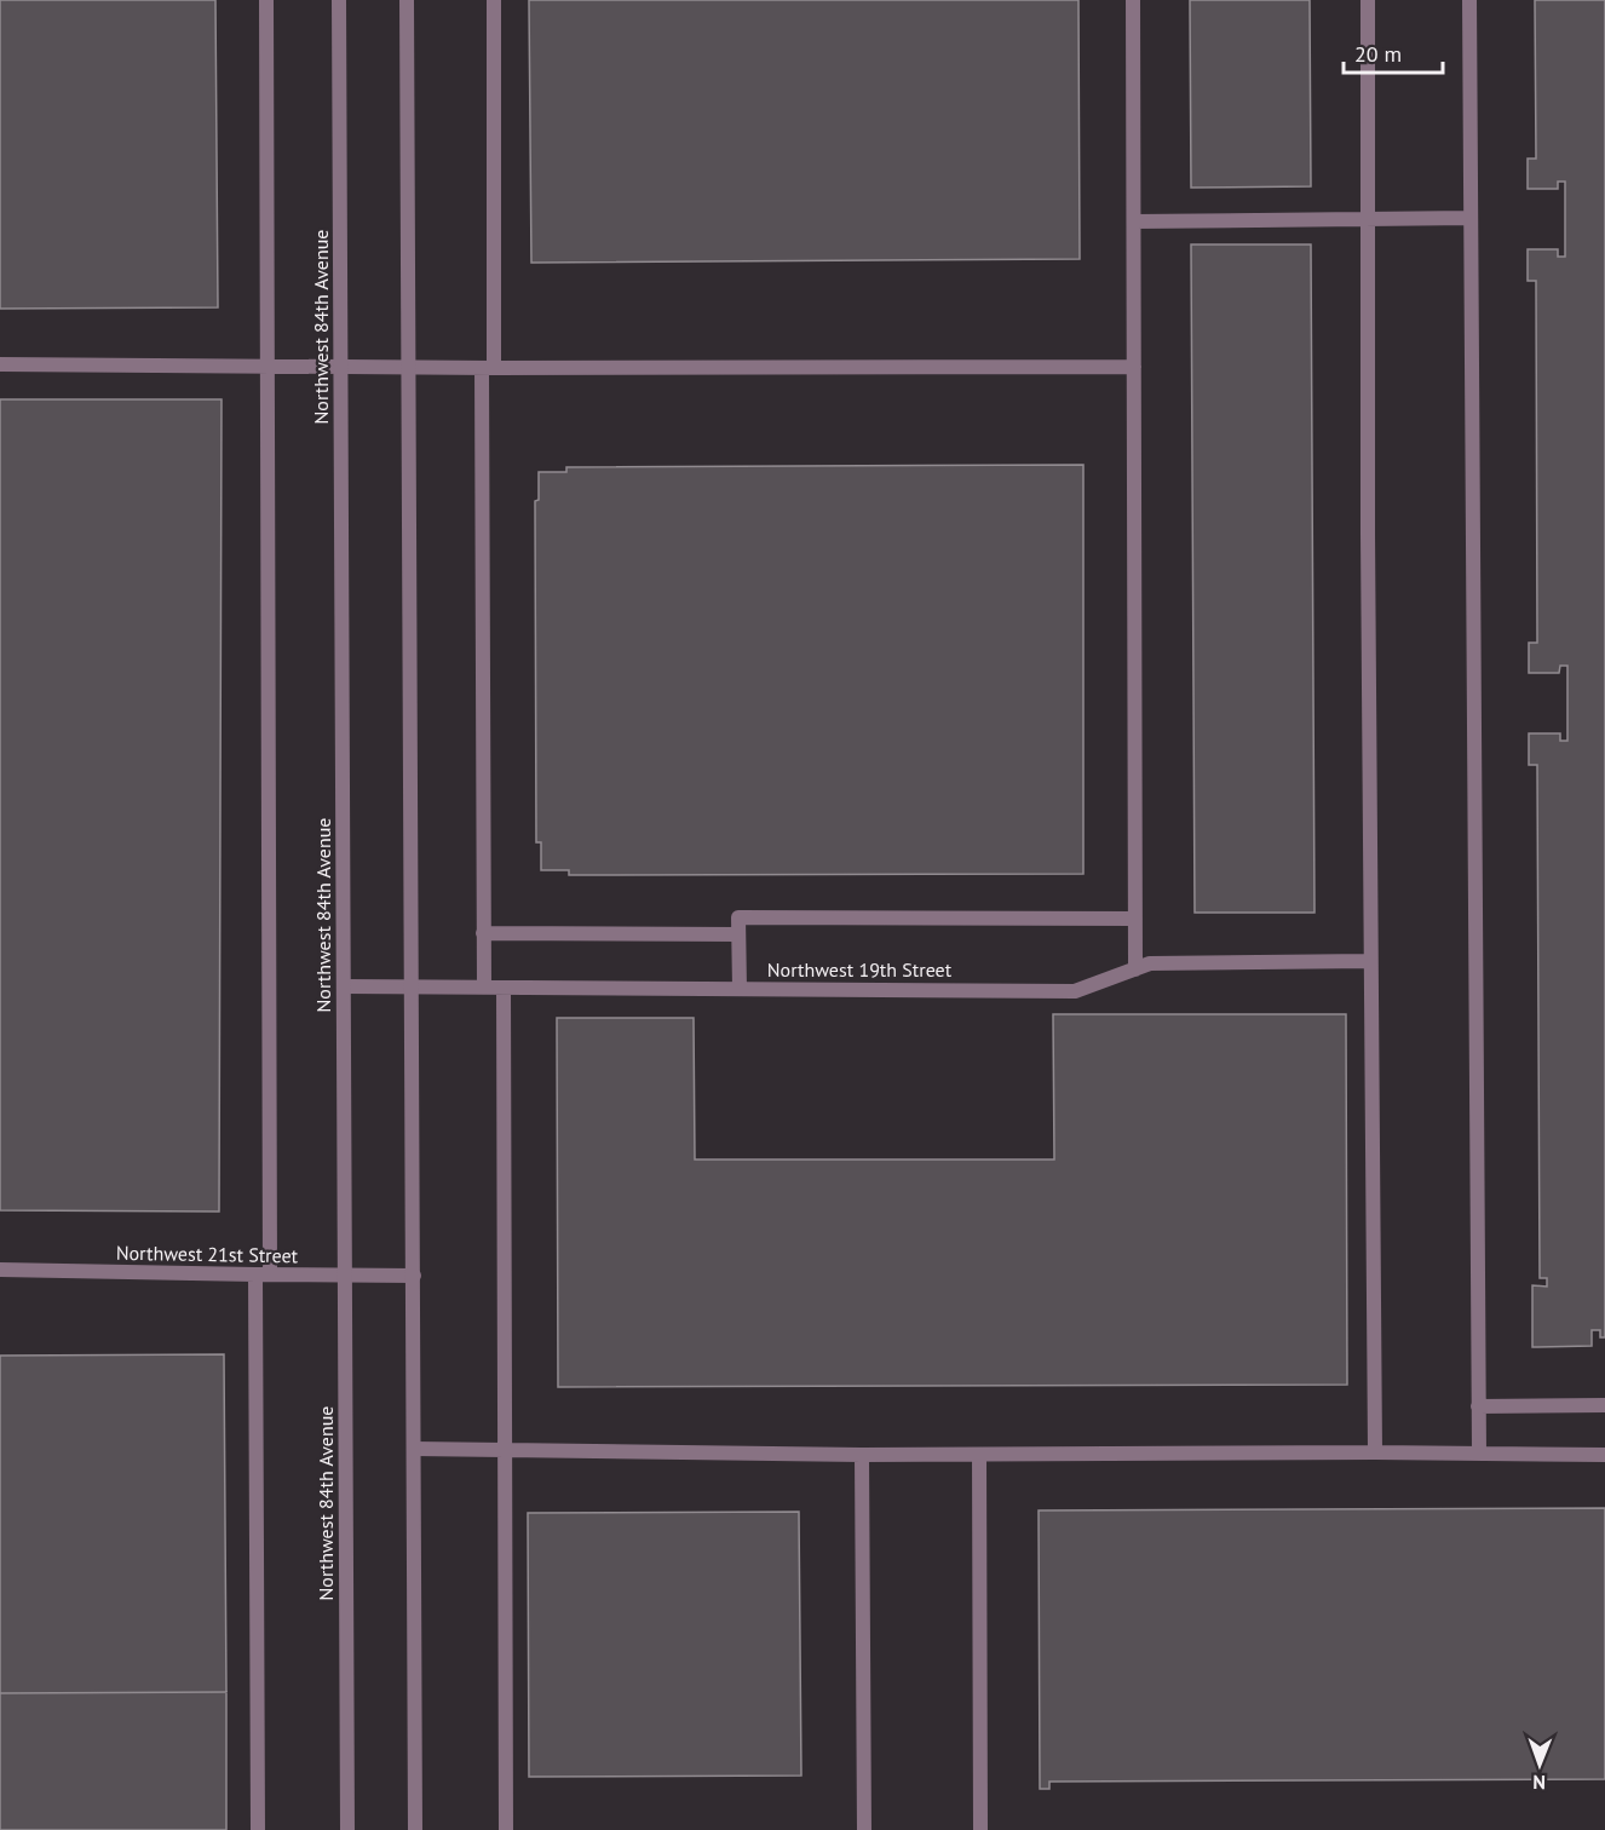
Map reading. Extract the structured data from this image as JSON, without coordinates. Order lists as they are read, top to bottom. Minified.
{"streets":{"street":["Northwest 84th Avenue","Northwest 19th Street","Northwest 21st Street"]},"crossings":[["Northwest 84th Avenue","Northwest 19th Street"],["Northwest 84th Avenue","Northwest 21st Street"]],"scale_bar":"20 m","north":"bottom"}
